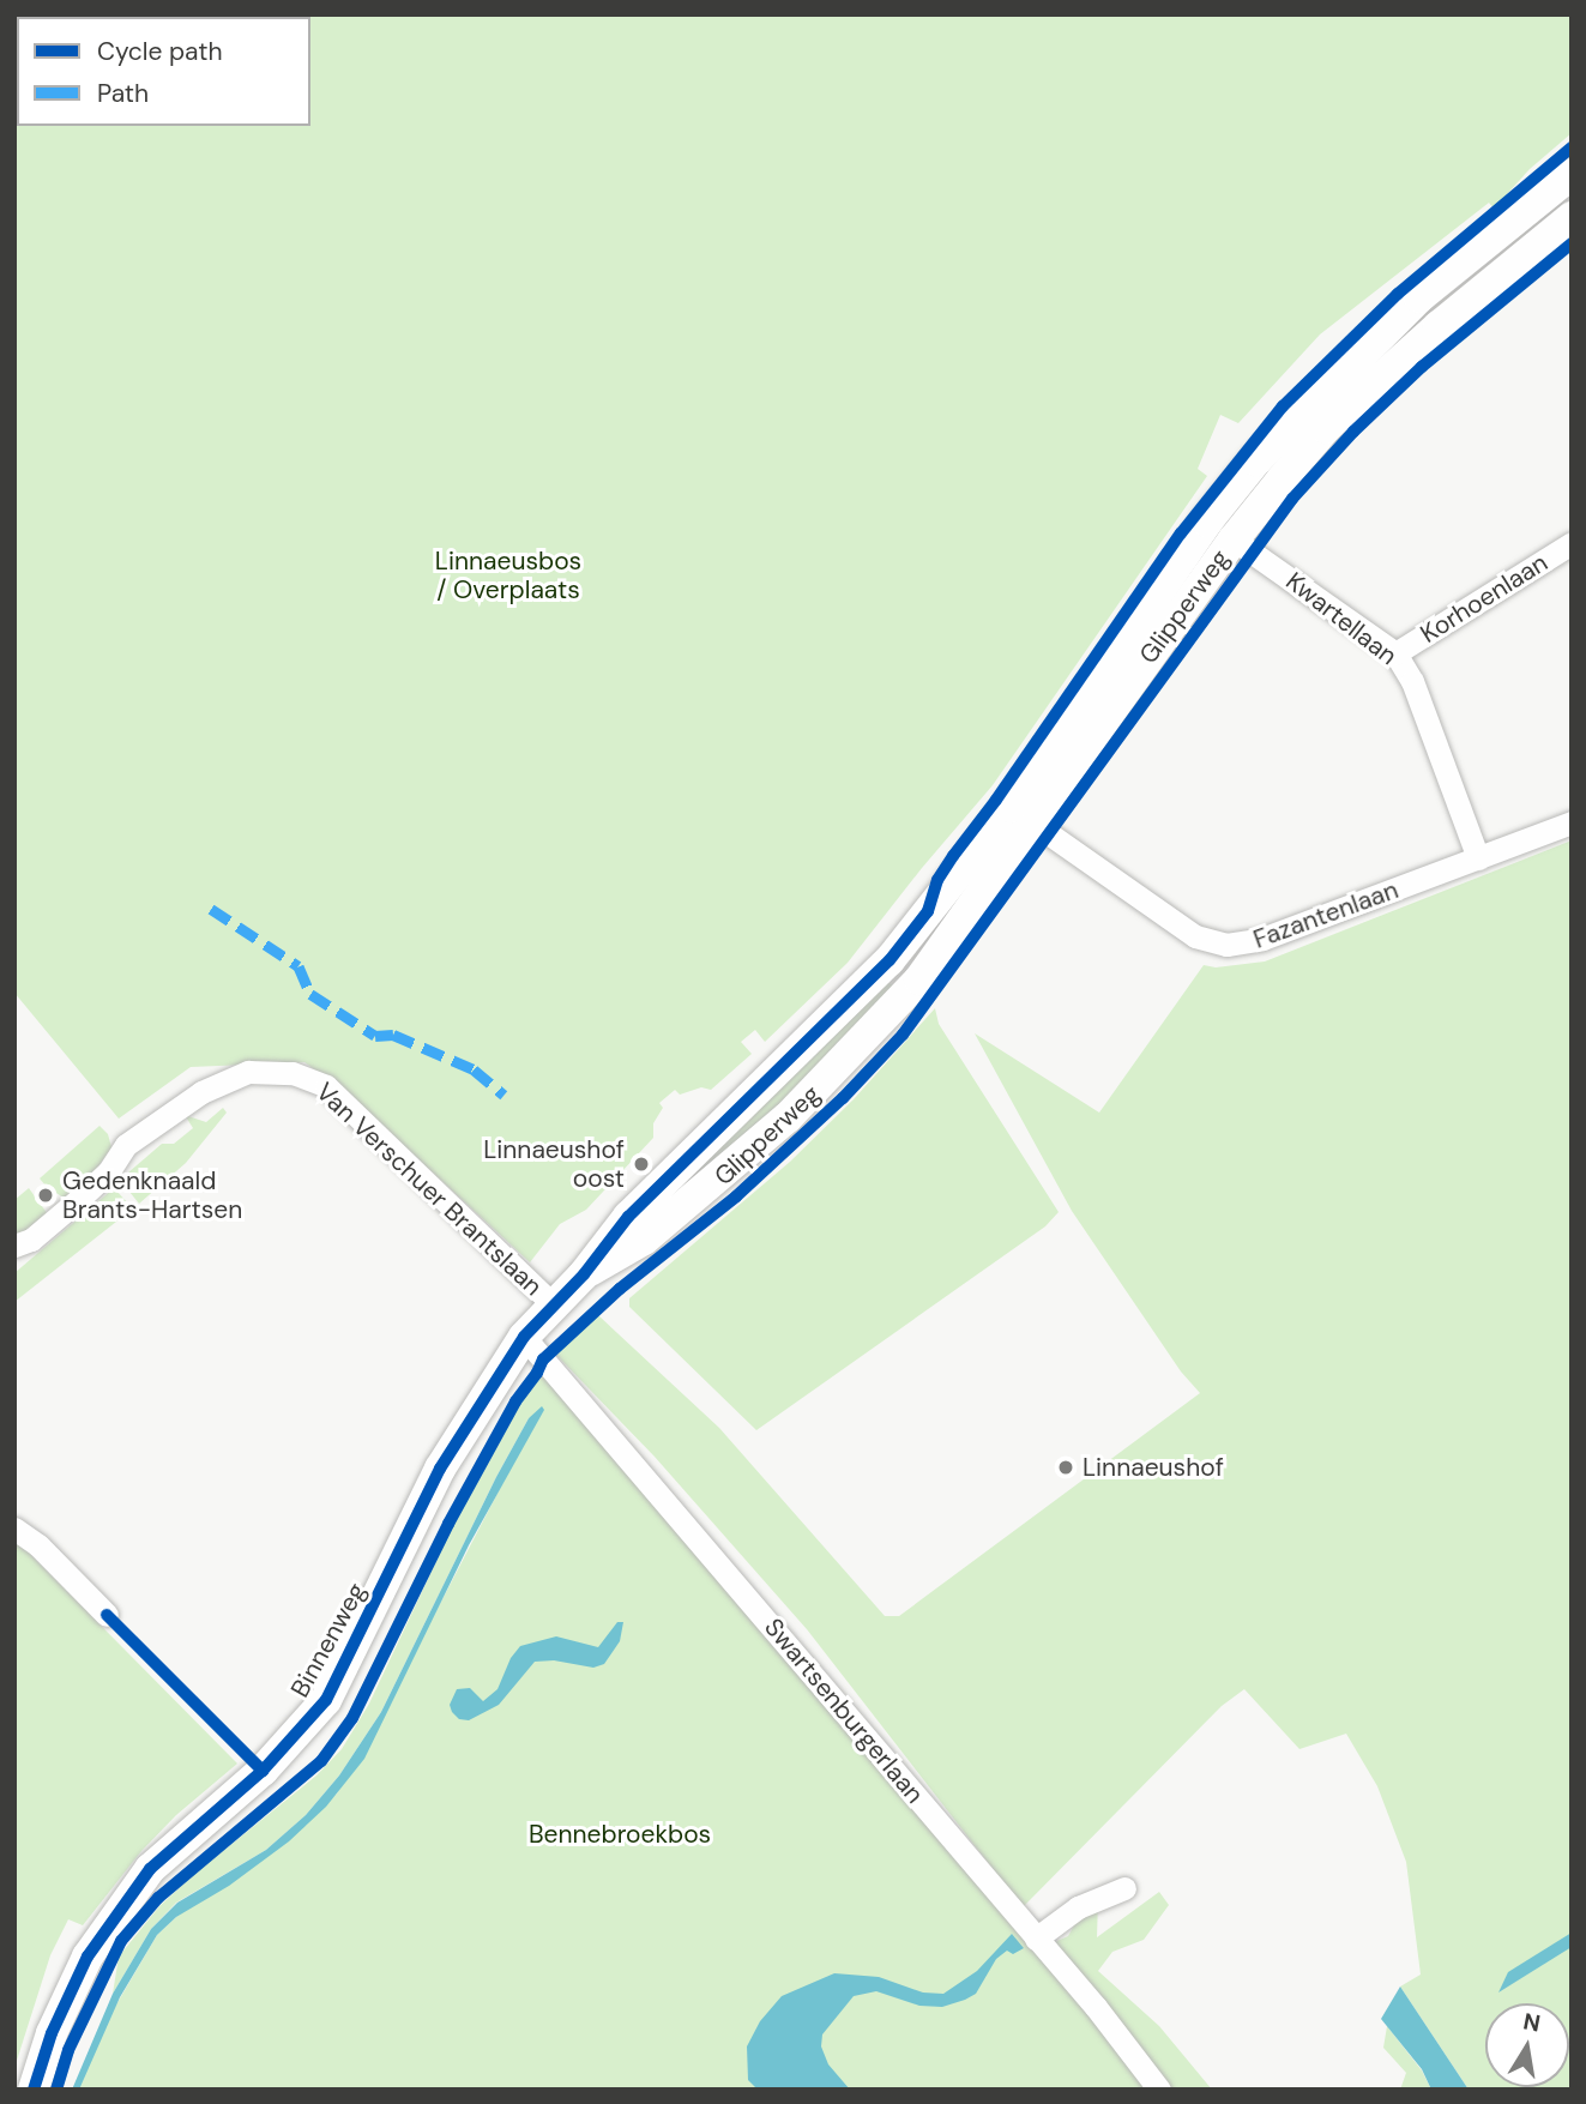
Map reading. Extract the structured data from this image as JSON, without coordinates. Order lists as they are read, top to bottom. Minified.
{"streets":{"street":["Korhoenlaan","Glipperweg","Kwartellaan","Fazantenlaan","Van Verschuer Brantslaan","Binnenweg","Swartsenburgerlaan"]},"crossings":[["Korhoenlaan","Kwartellaan"],["Glipperweg","Kwartellaan"],["Glipperweg","Fazantenlaan"],["Glipperweg","Binnenweg"],["Kwartellaan","Fazantenlaan"],["Van Verschuer Brantslaan","Binnenweg"],["Binnenweg","Swartsenburgerlaan"]],"parks":["Linnaeusbos / Overplaats","Bennebroekbos"],"places":["Linnaeushof oost","Gedenknaald Brants-Hartsen","Linnaeushof"],"legend":["Cycle path","Path"],"north":"top"}
